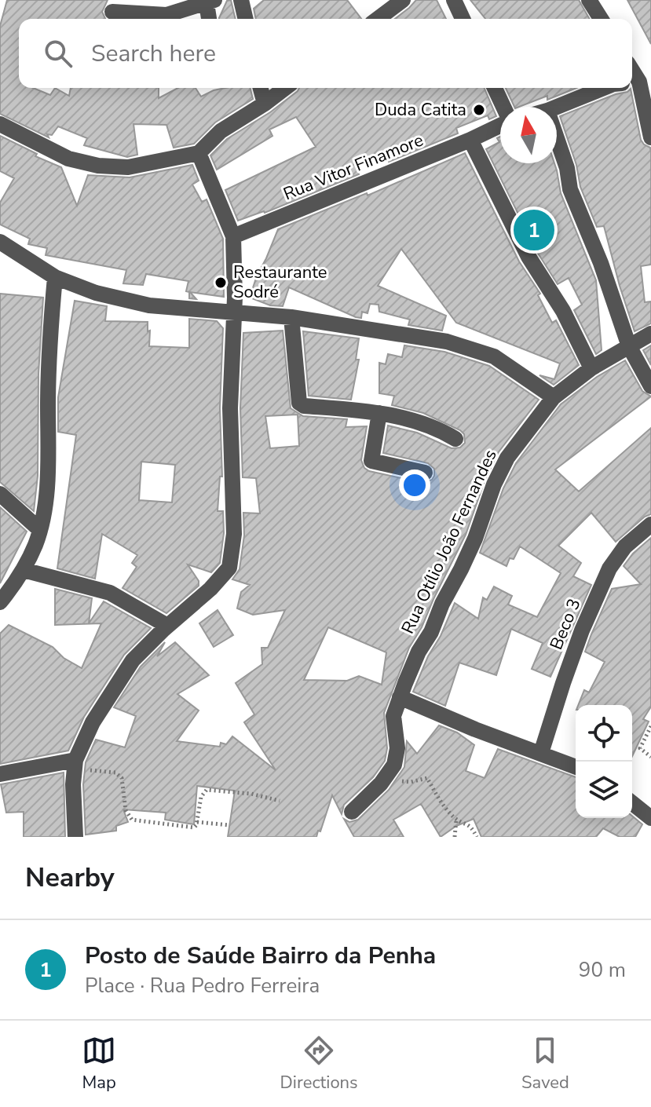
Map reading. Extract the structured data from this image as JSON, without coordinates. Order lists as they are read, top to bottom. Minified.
{"streets":{"street":["Rua Vitor Finamore","Rua Otílio João Fernandes","Beco 3"]},"places":["Duda Catita","Restaurante Sodré"],"north":"top","page":{"search":"Search here","pins":"1","heading":"Nearby","list":[{"mark":"1","name":"Posto de Saúde Bairro da Penha","note":"Place · Rua Pedro Ferreira","value":"90 m"}],"nav":["Map","Directions","Saved"]}}
